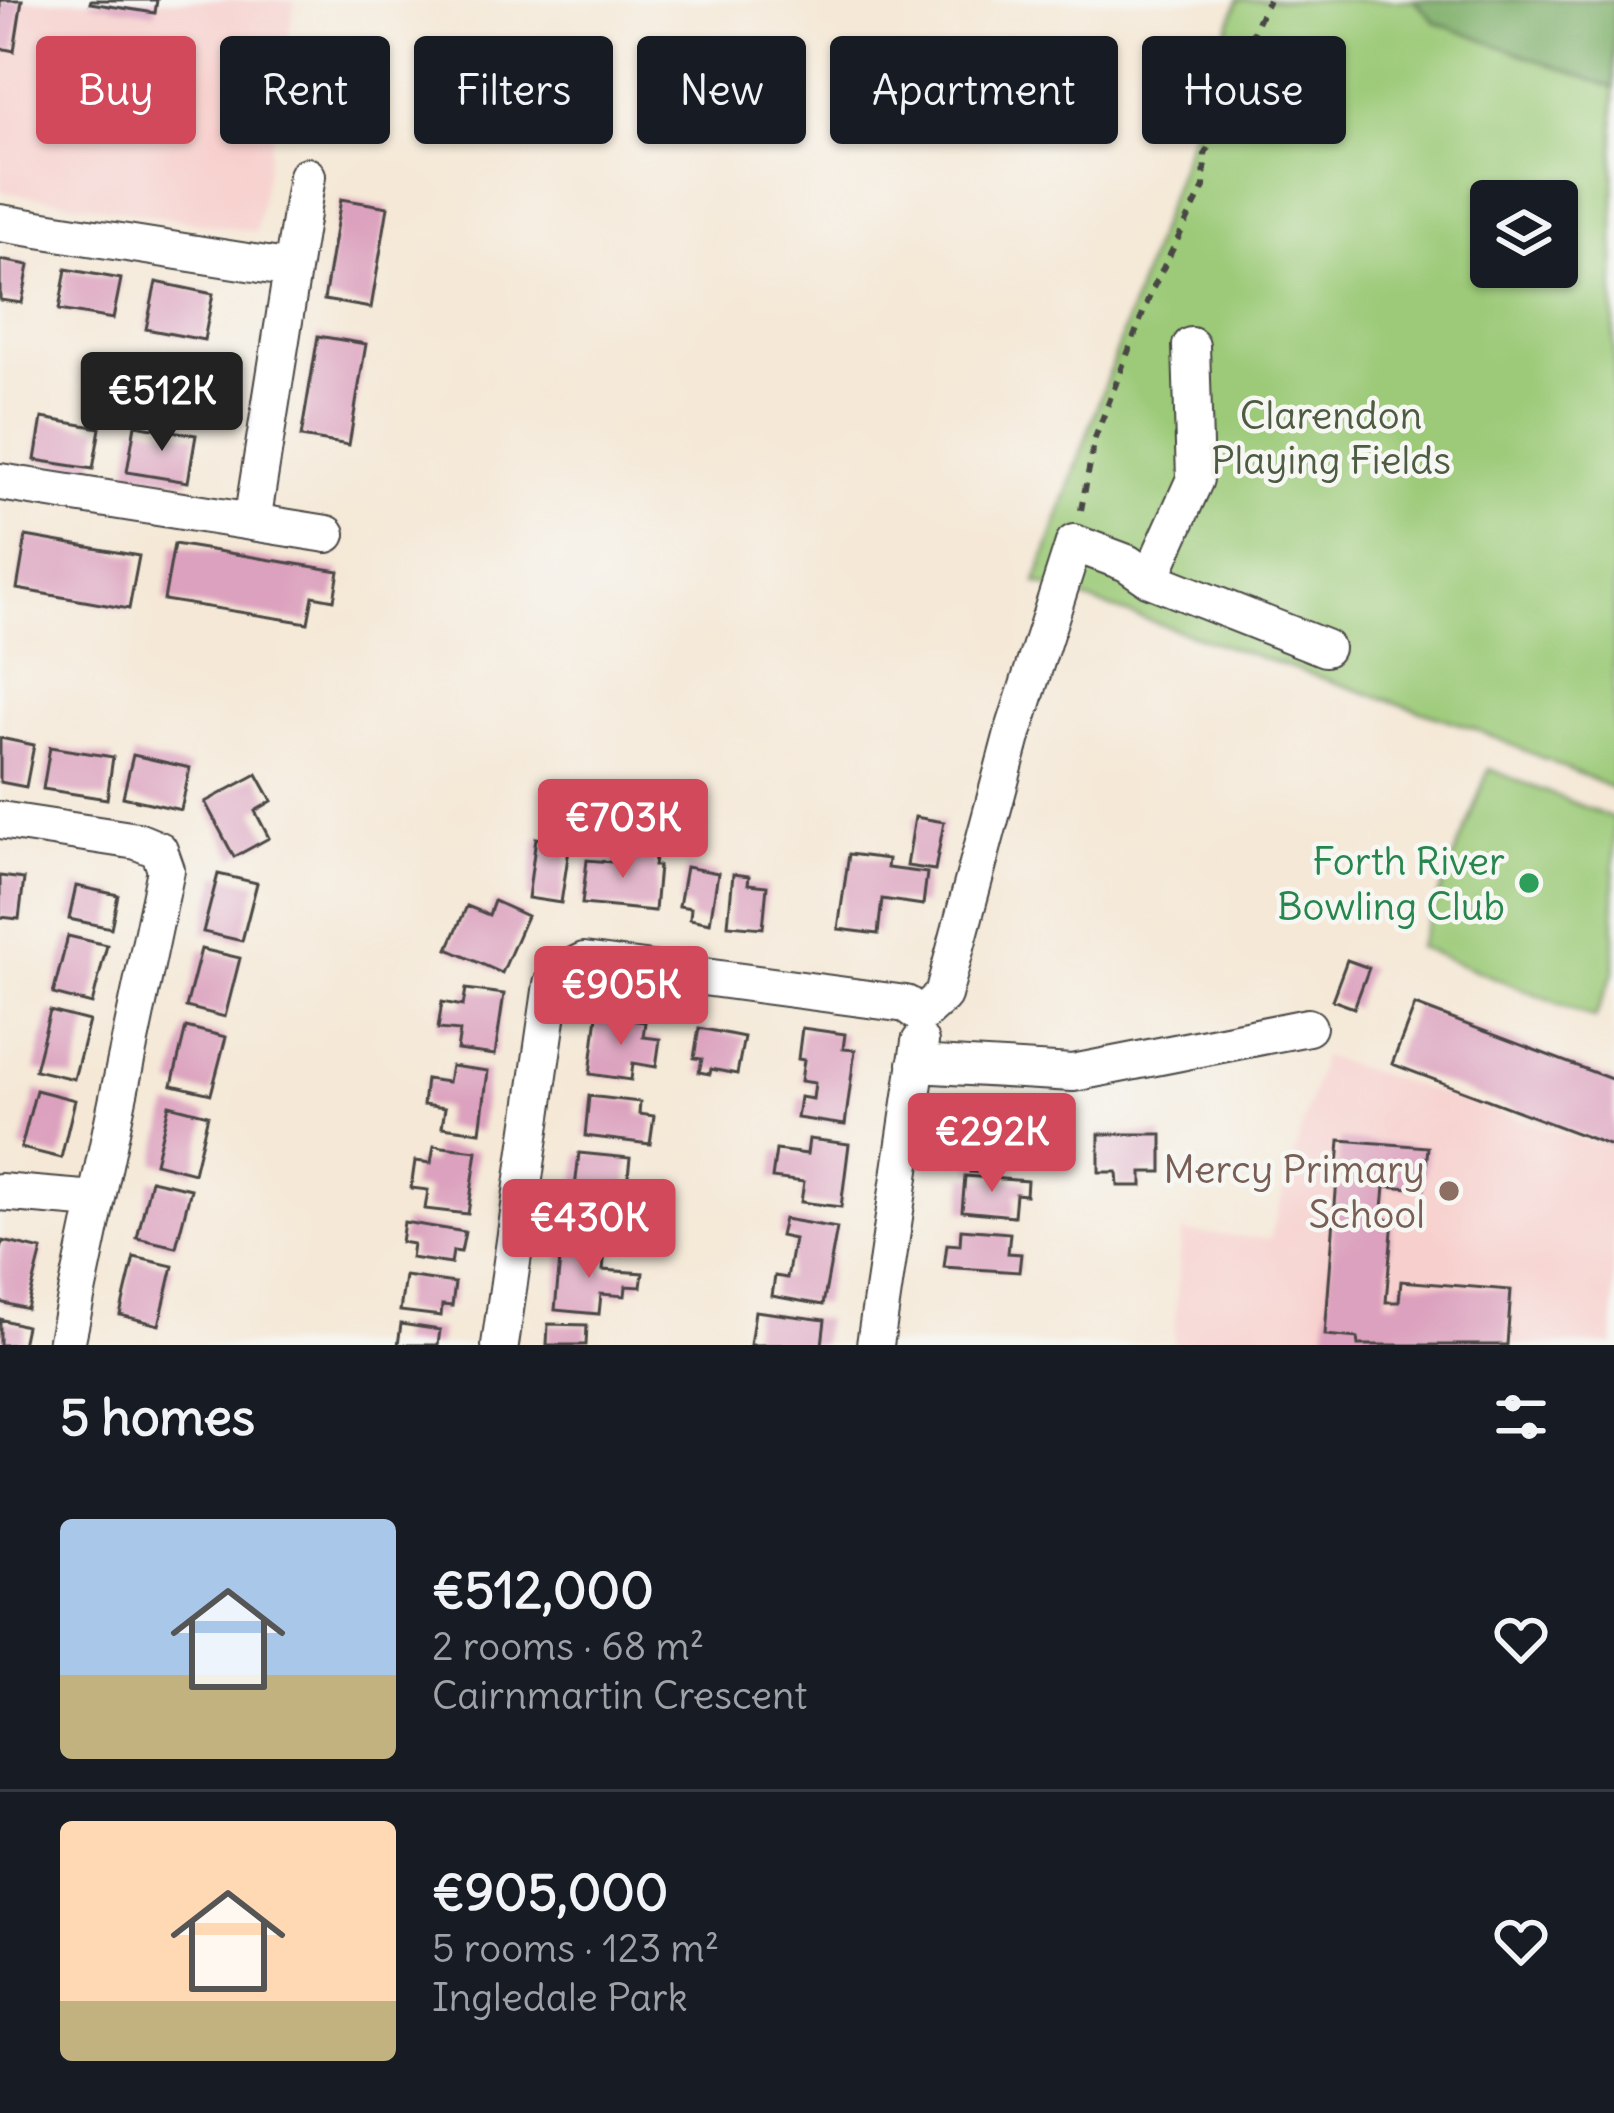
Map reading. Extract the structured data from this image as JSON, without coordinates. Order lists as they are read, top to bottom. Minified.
{"parks":["Clarendon Playing Fields"],"places":["Forth River Bowling Club","Mercy Primary School"],"page":{"chip":["Buy","Rent","Filters","New","Apartment","House"],"price":["€512K","€703K","€905K","€292K","€430K"],"heading":"5 homes","list":[{"name":"€512,000","note":"2 rooms · 68 m² · Cairnmartin Crescent"},{"name":"€905,000","note":"5 rooms · 123 m² · Ingledale Park"}]}}
